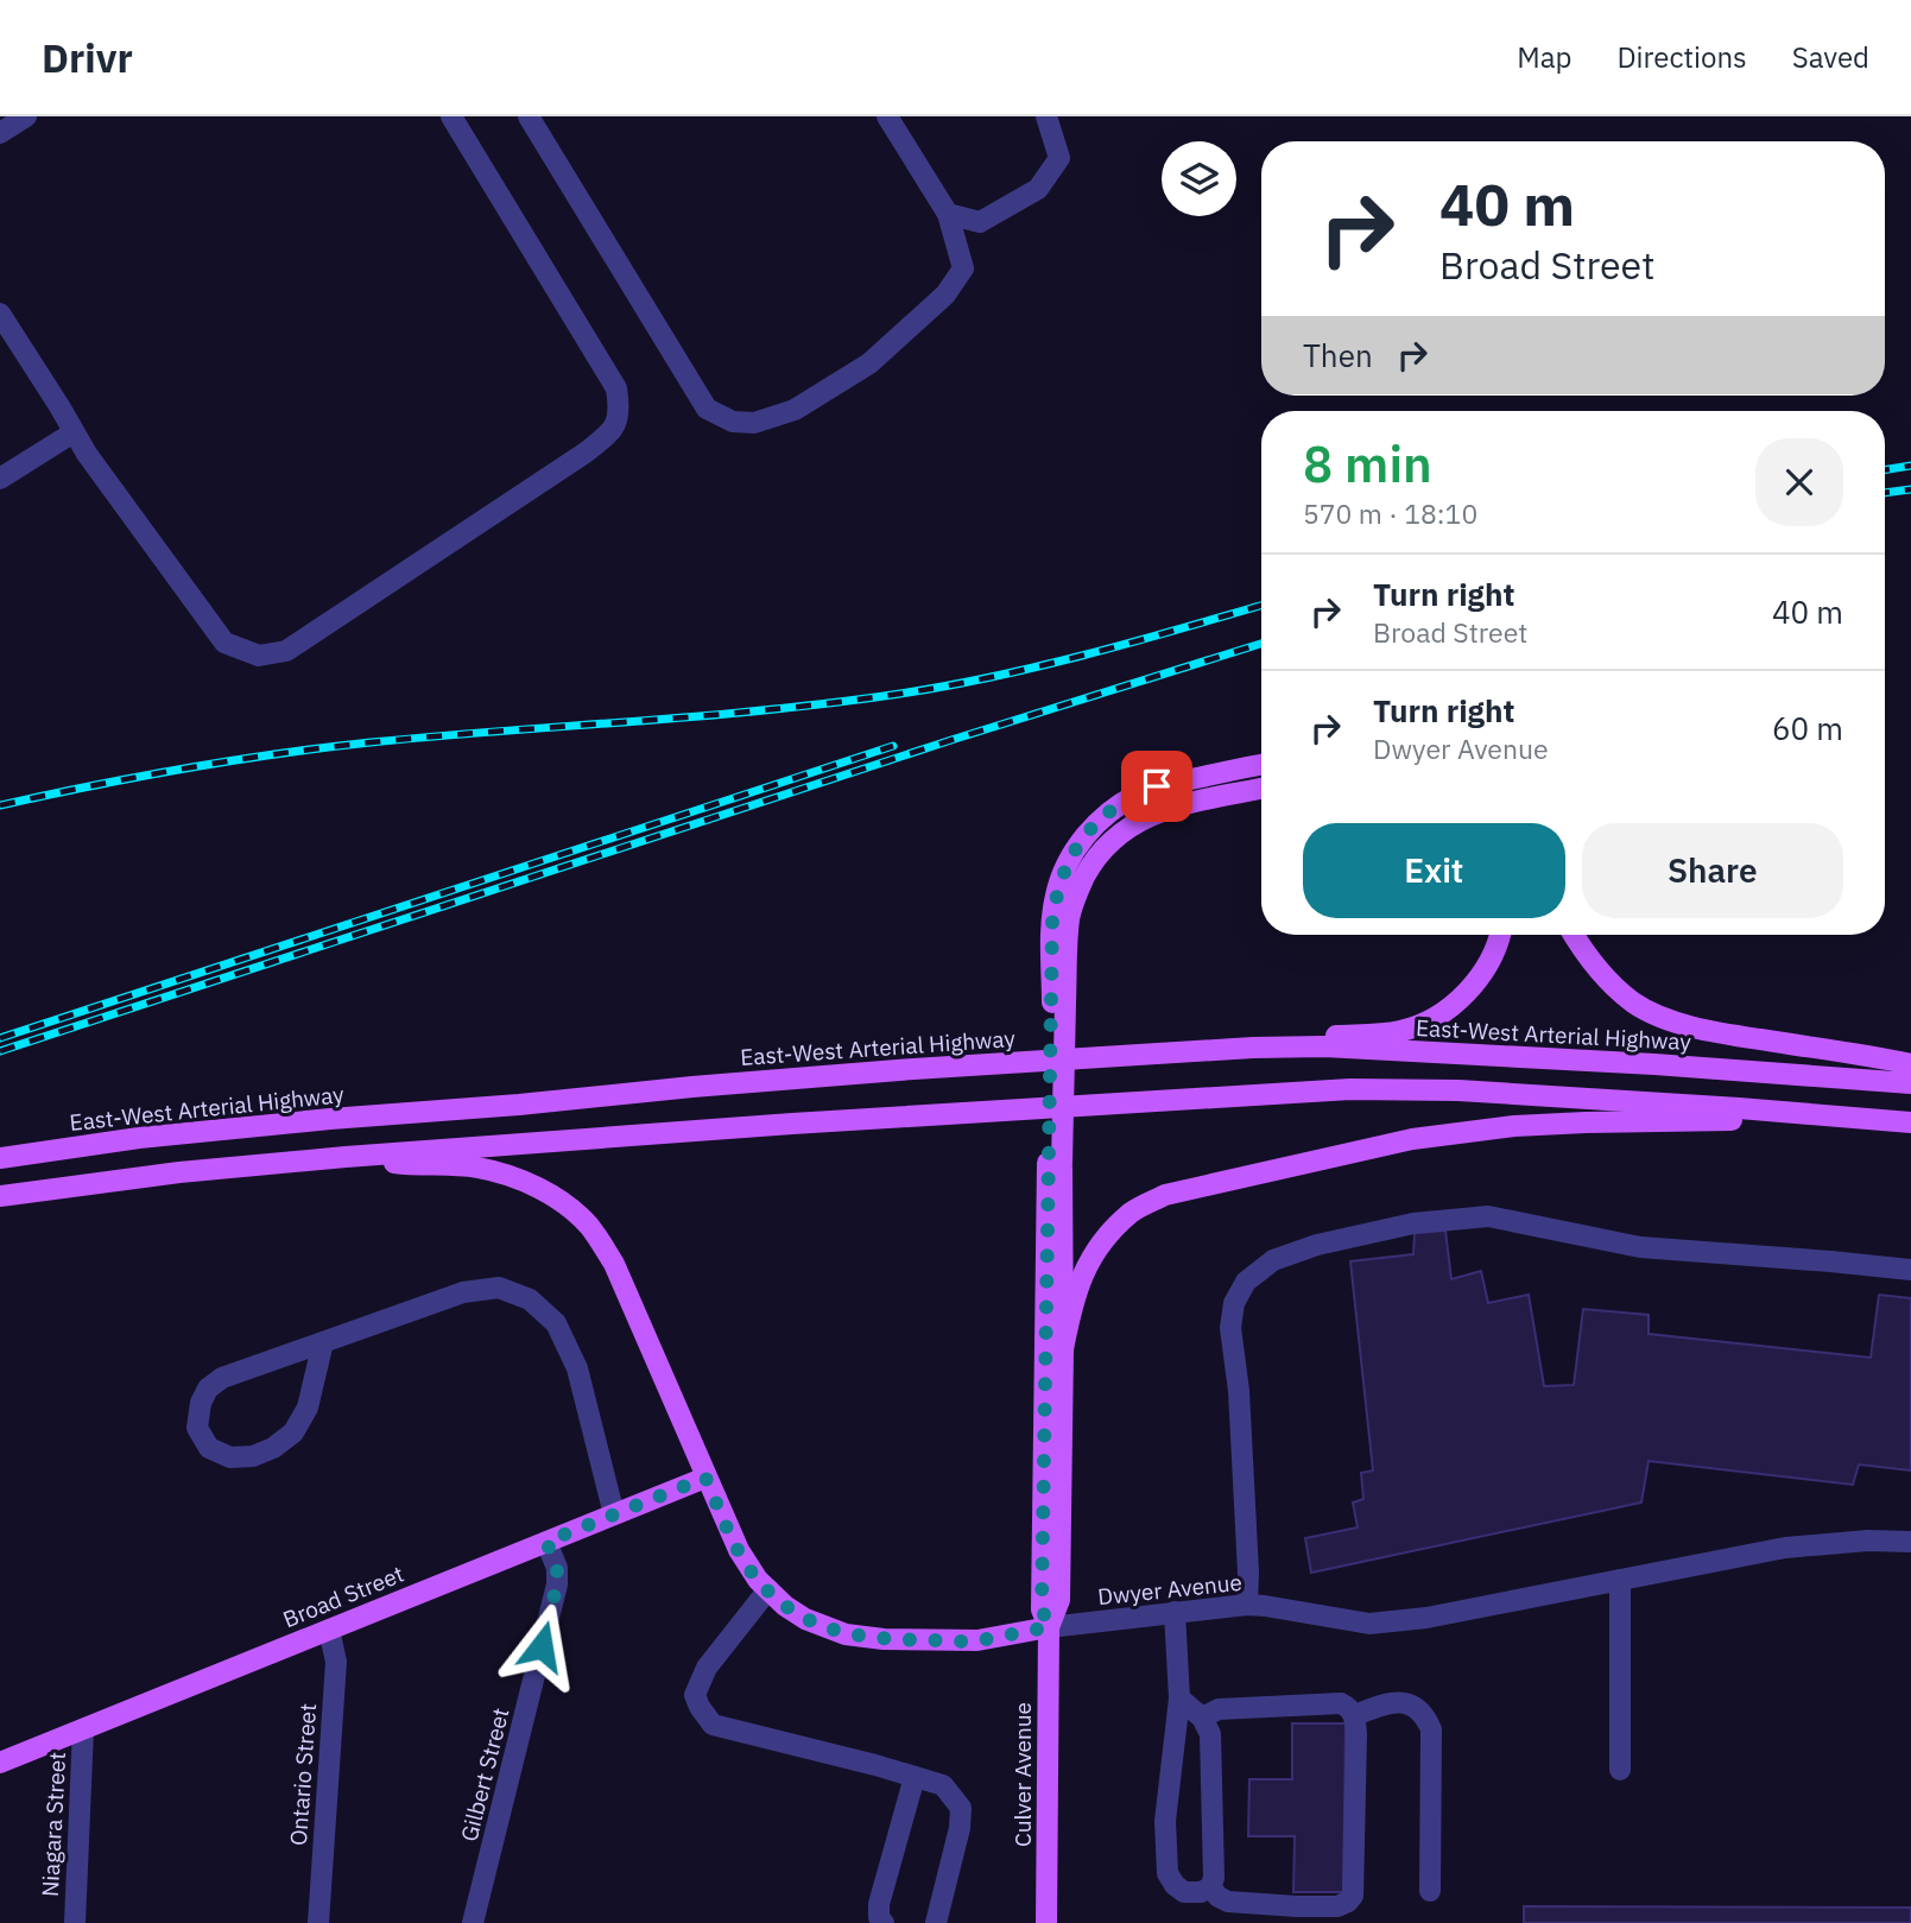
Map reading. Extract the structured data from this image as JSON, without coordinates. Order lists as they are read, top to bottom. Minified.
{"streets":{"main road":["East-West Arterial Highway","Dwyer Avenue","Broad Street","Culver Avenue"],"street":["Ontario Street","Gilbert Street","Niagara Street"]},"crossings":[["Dwyer Avenue","Broad Street"],["Dwyer Avenue","Culver Avenue"],["Broad Street","Ontario Street"],["Broad Street","Gilbert Street"],["Broad Street","Niagara Street"]],"page":{"header":"Drivr","nav":["Map","Directions","Saved"],"turn":["40 m","Broad Street"],"then":"Then","heading":["8 min","570 m · 18:10"],"list":[{"name":"Turn right","note":"Broad Street","value":"40 m"},{"name":"Turn right","note":"Dwyer Avenue","value":"60 m"}],"buttons":["Exit","Share"]}}
